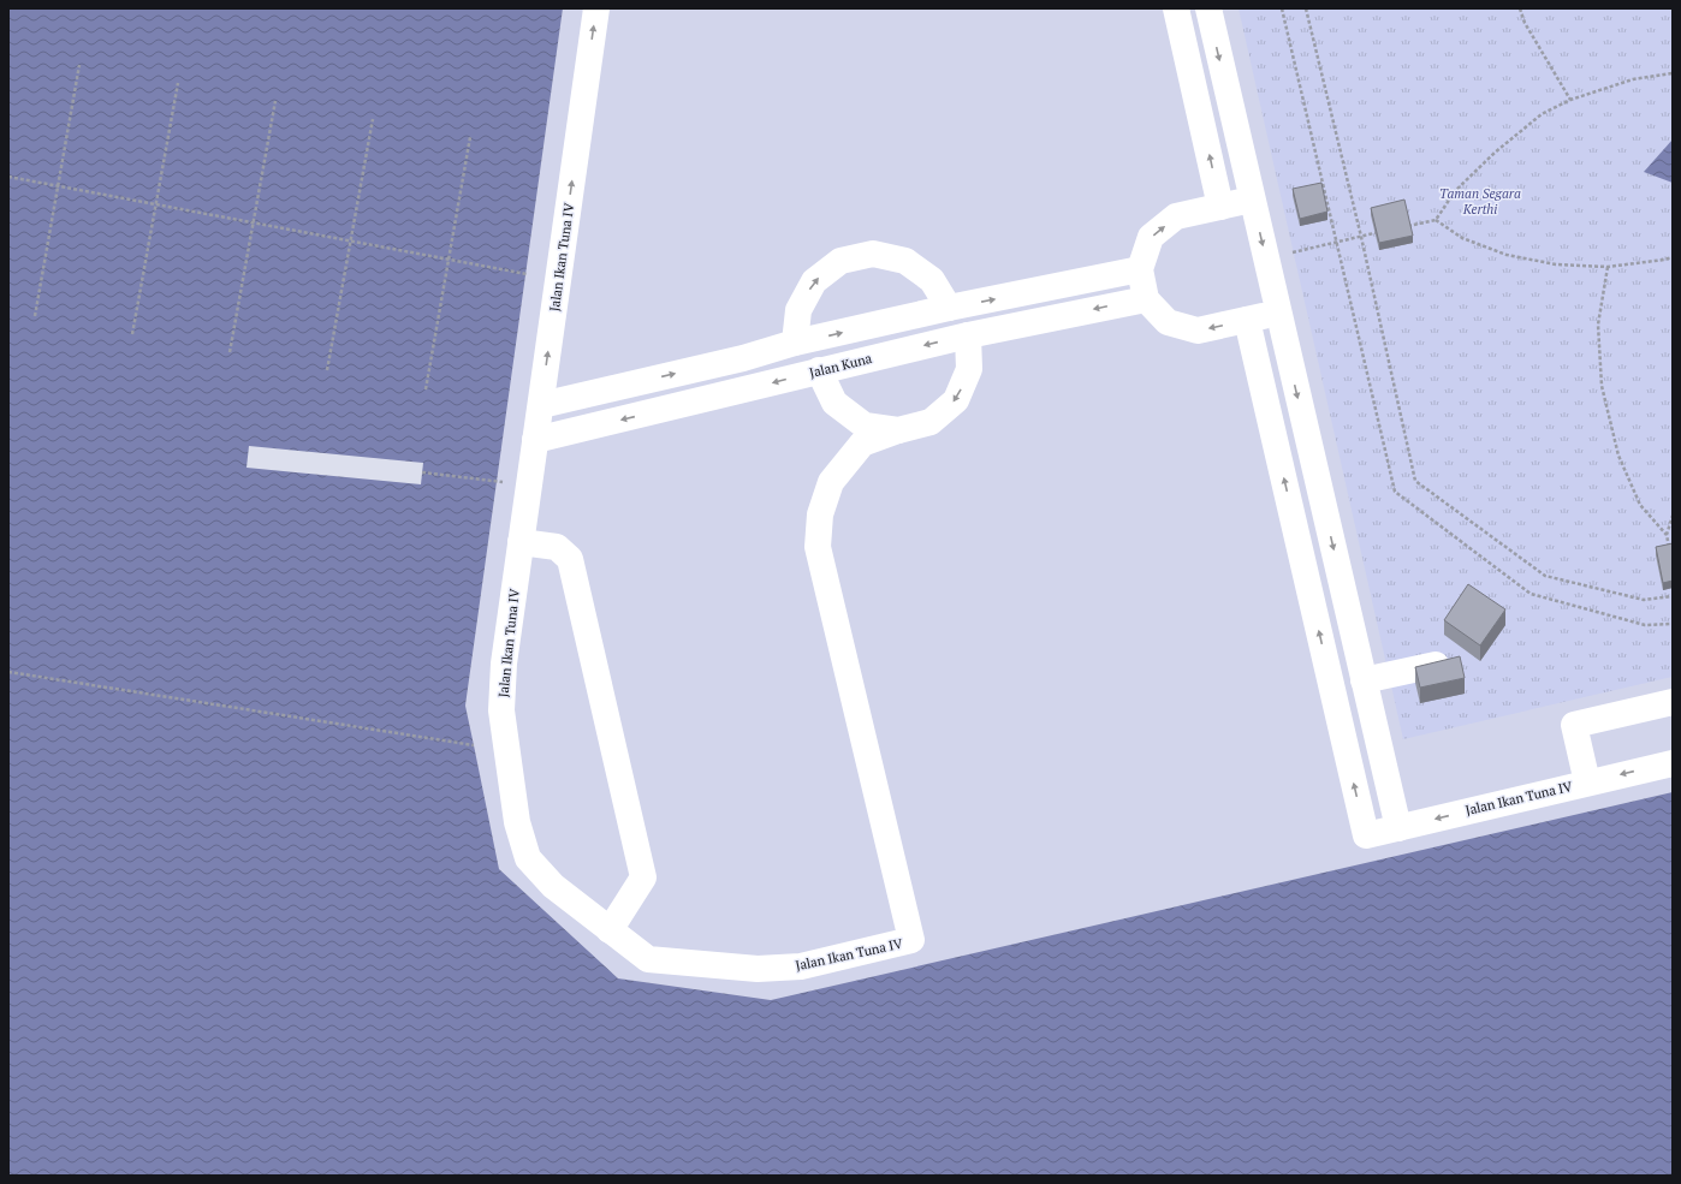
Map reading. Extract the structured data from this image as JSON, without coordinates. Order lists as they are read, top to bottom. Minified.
{"streets":{"lane":["Jalan Ikan Tuna IV","Jalan Kuna"]},"crossings":[["Jalan Ikan Tuna IV","Jalan Kuna"]],"parks":["Taman Segara Kerthi"]}
